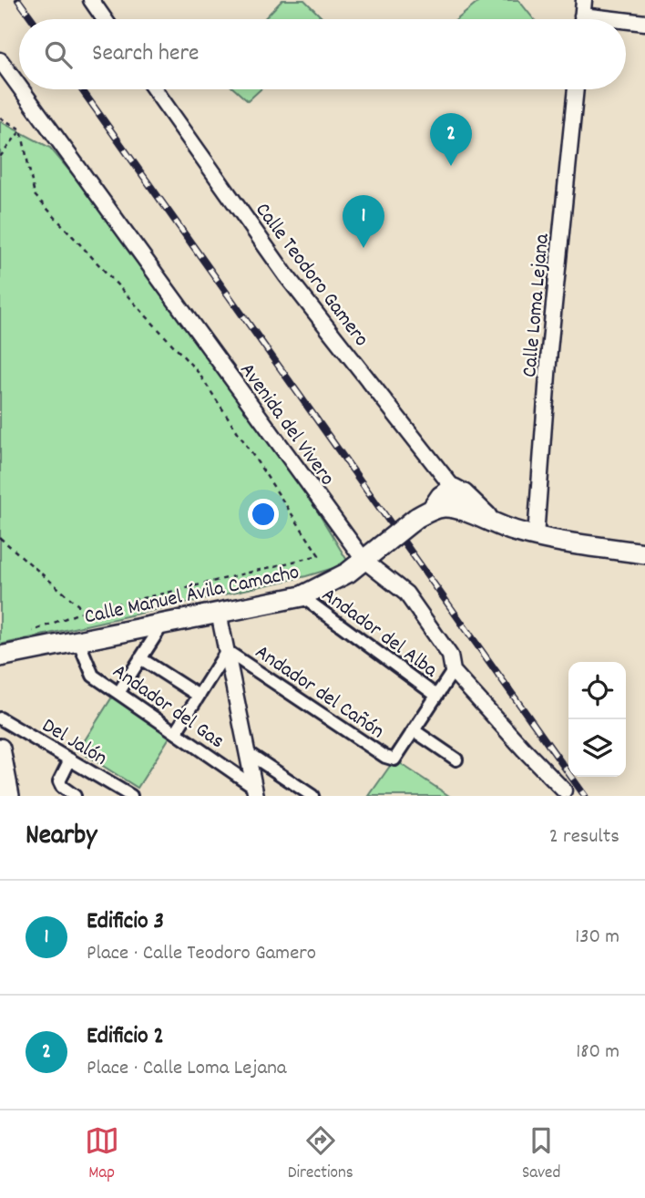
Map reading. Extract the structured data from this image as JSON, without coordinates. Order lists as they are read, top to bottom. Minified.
{"streets":{"street":["Calle Teodoro Gamero","Calle Loma Lejana","Avenida del Vivero","Calle Manuel Ávila Camacho","Andador del Alba","Andador del Cañón","Andador del Gas","Del Jalón"]},"crossings":[["Calle Teodoro Gamero","Calle Manuel Ávila Camacho"],["Avenida del Vivero","Calle Manuel Ávila Camacho"],["Calle Manuel Ávila Camacho","Andador del Alba"],["Calle Manuel Ávila Camacho","Andador del Gas"]],"page":{"search":"Search here","pins":["2","1"],"heading":["Nearby","2 results"],"list":[{"mark":"1","name":"Edificio 3","note":"Place · Calle Teodoro Gamero","value":"130 m"},{"mark":"2","name":"Edificio 2","note":"Place · Calle Loma Lejana","value":"180 m"}],"nav":["Map","Directions","Saved"]}}
